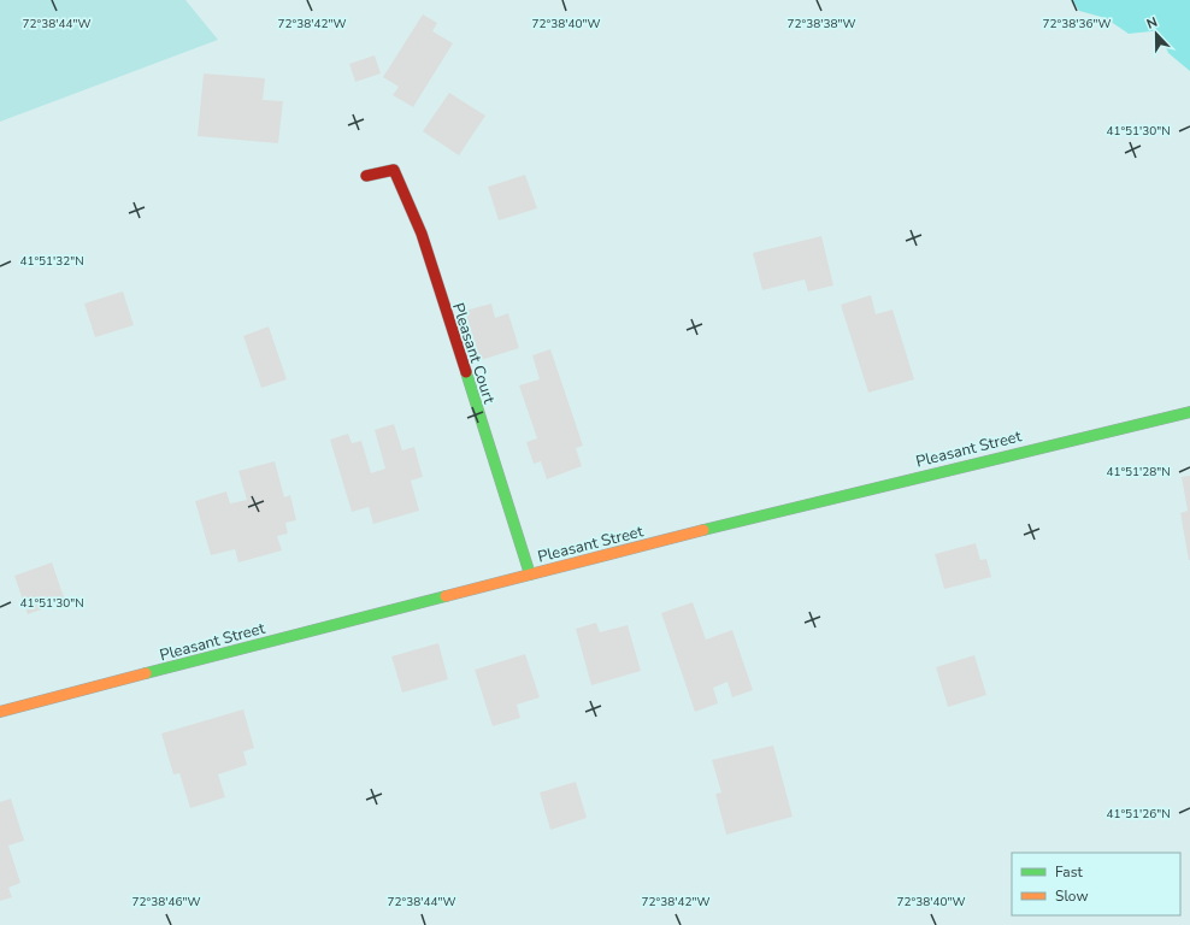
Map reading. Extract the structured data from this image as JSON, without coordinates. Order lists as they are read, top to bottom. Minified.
{"streets":{"street":["Pleasant Court","Pleasant Street"]},"crossings":[["Pleasant Court","Pleasant Street"]],"legend":["Fast","Slow"],"north":"top","coordinates":["72°38'44\"W","72°38'40\"W","72°38'38\"W","72°38'42\"W","72°38'36\"W","41°51'30\"N","41°51'32\"N","41°51'28\"N","41°51'26\"N","72°38'46\"W"]}
